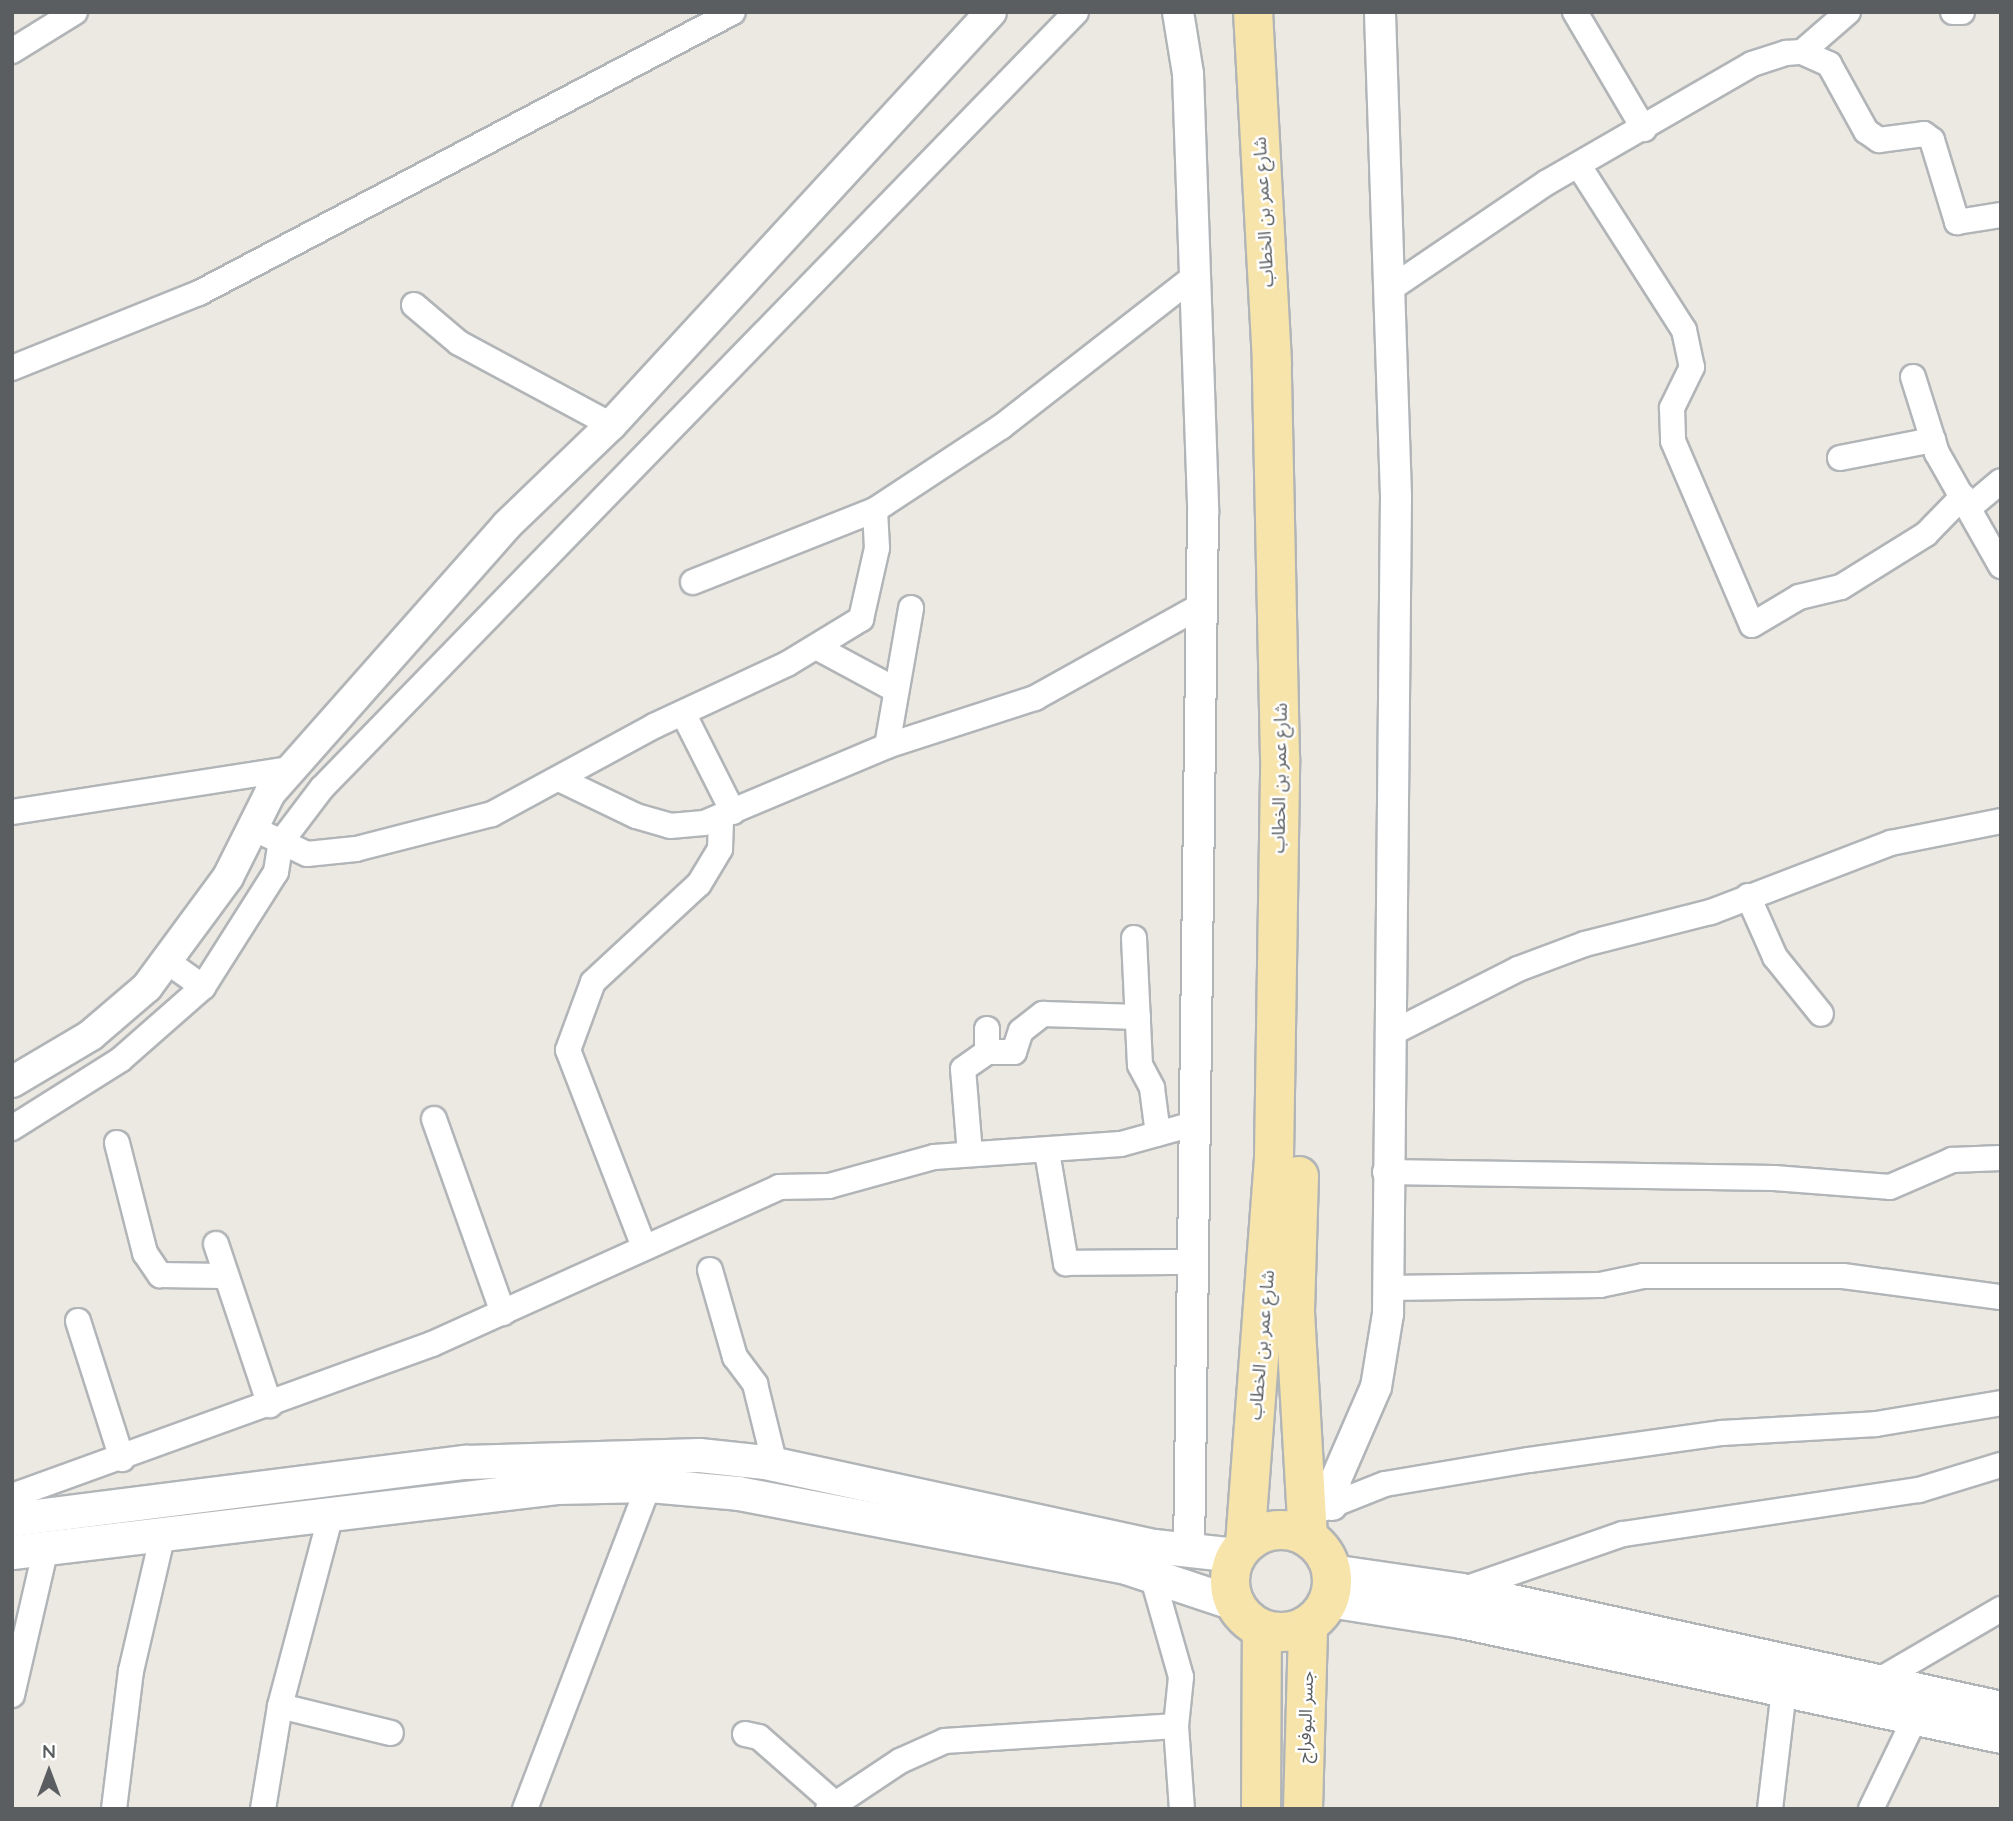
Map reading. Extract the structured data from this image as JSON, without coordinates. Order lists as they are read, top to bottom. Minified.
{"streets":{"main road":["شارع عمر بن الخطاب","جسر البوفراج"]},"crossings":[["شارع عمر بن الخطاب","جسر البوفراج"]],"north":"top"}
